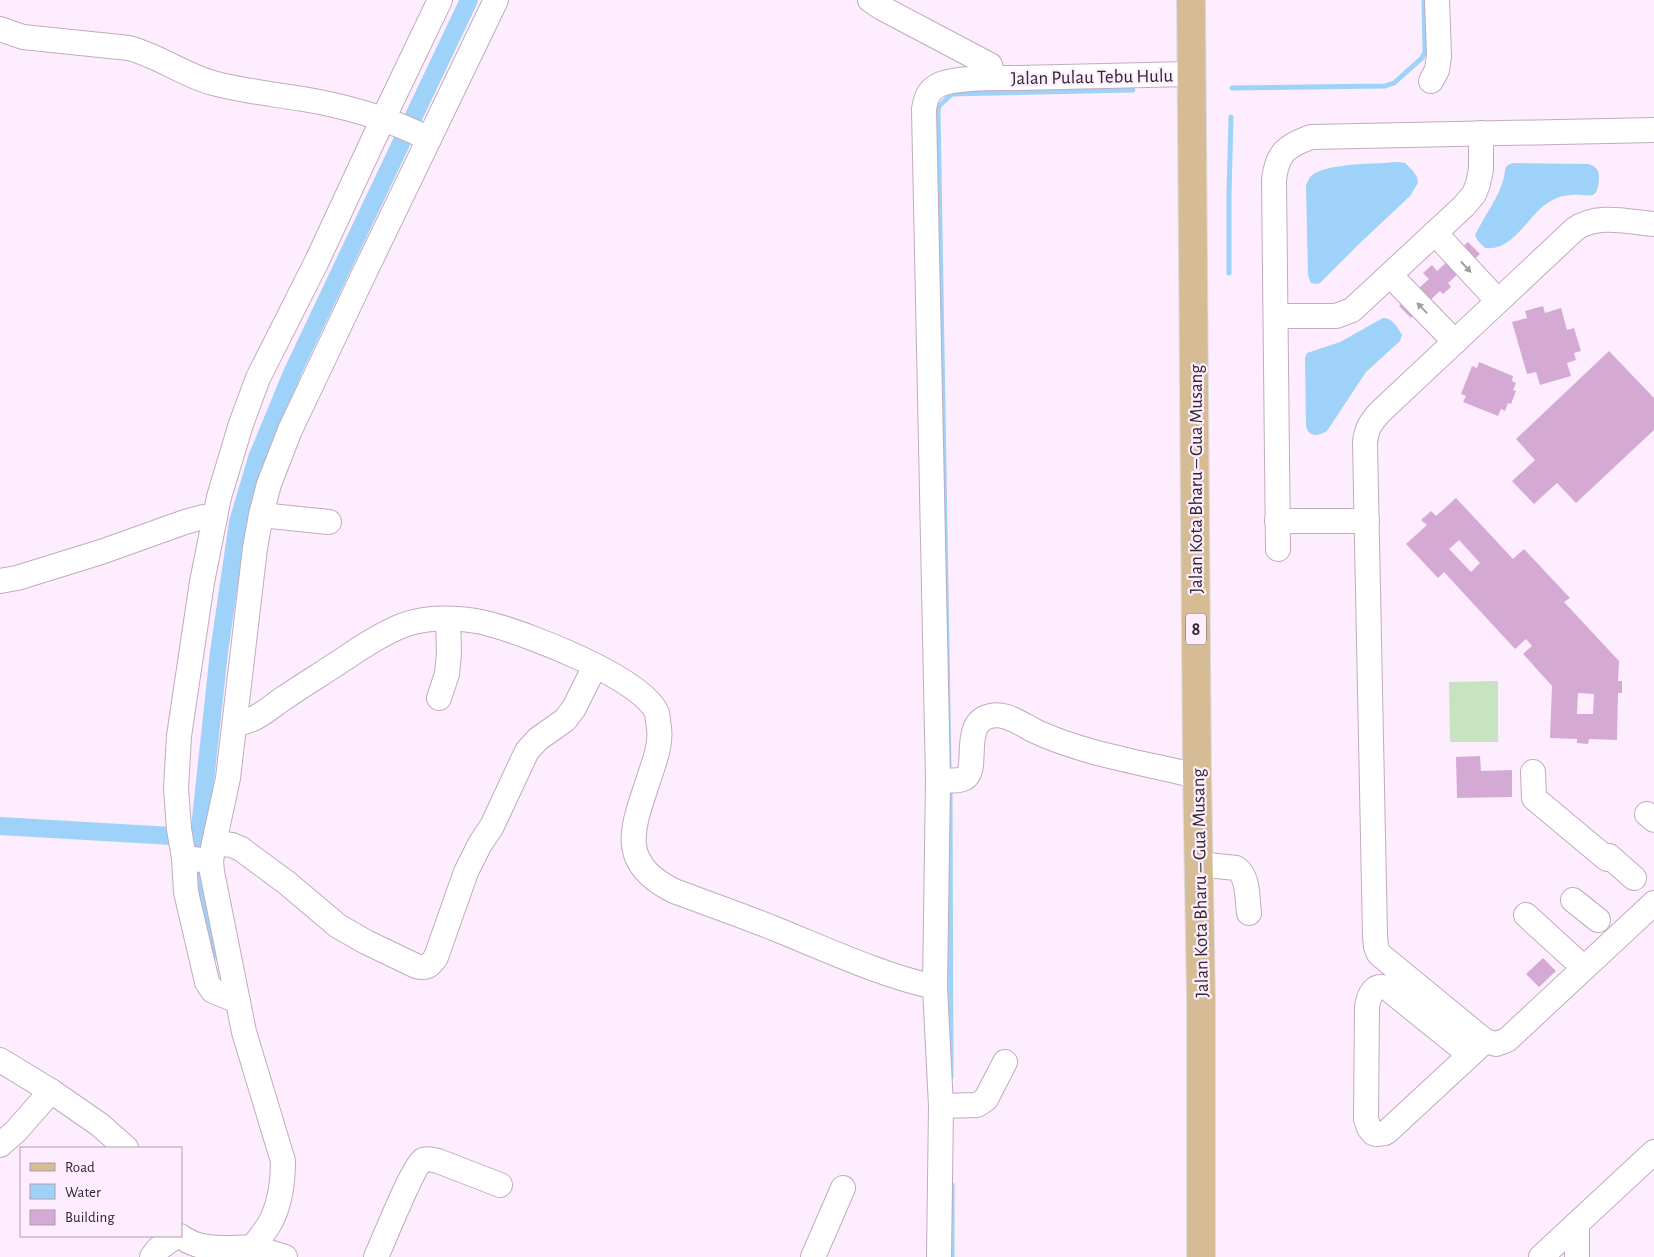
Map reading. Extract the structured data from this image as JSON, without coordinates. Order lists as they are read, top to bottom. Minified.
{"streets":{"main road":["Jalan Kota Bharu – Gua Musang","8"],"street":["Jalan Pulau Tebu Hulu"]},"crossings":[["Jalan Pulau Tebu Hulu","Jalan Kota Bharu – Gua Musang"]],"legend":["Road","Water","Building"]}
